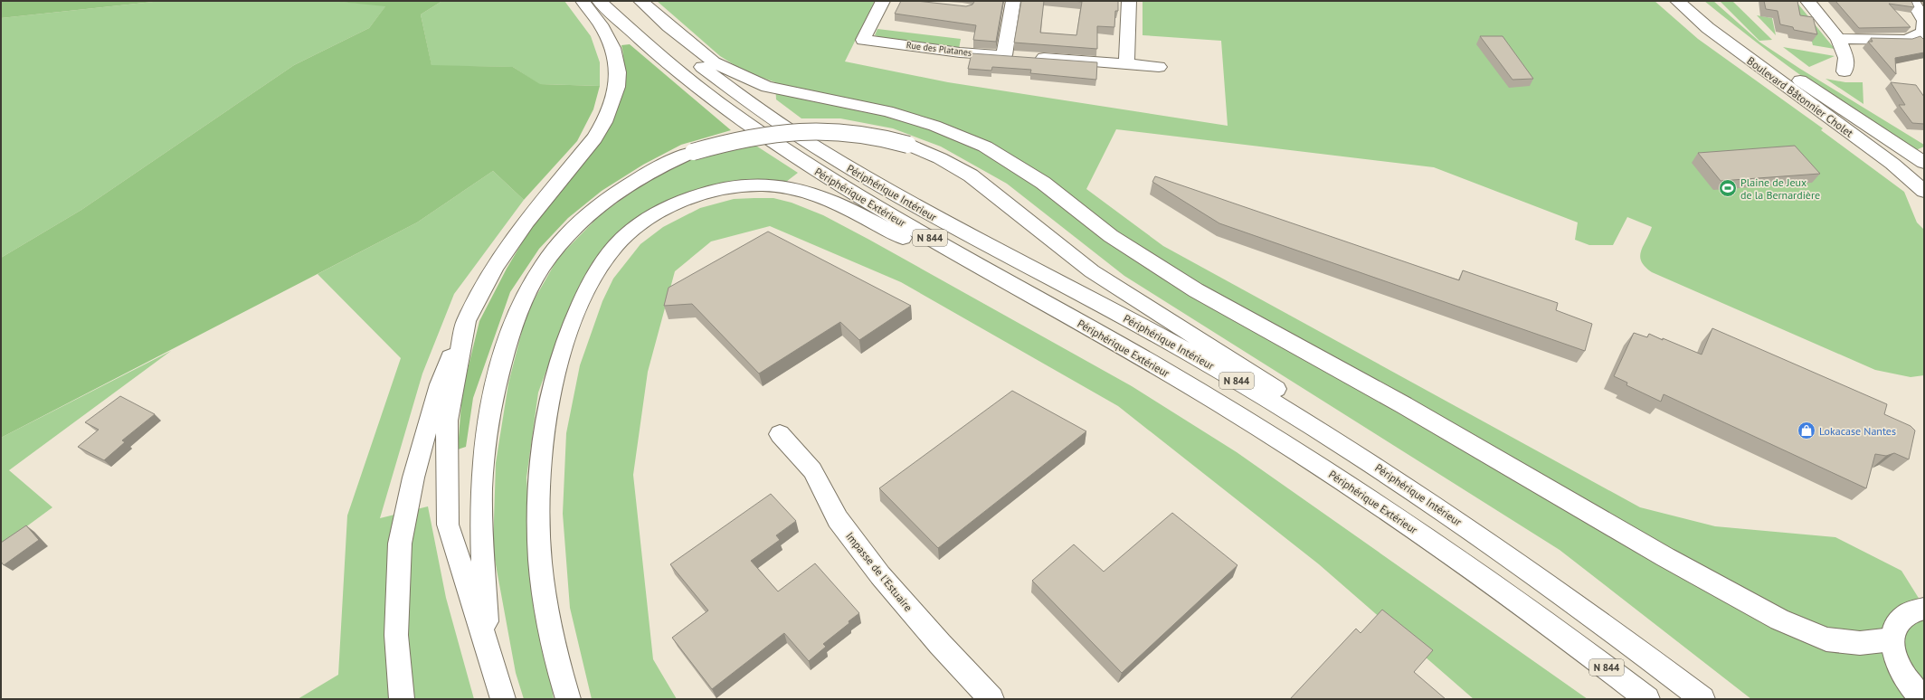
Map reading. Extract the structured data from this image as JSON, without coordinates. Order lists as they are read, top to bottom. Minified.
{"streets":{"main road":["Rue des Platanes","Boulevard Bâtonnier Cholet","Périphérique Intérieur","Périphérique Extérieur","N 844","Impasse de l'Estuaire"]},"places":{"sports":["Plaine de Jeux de la Bernardière"],"shop":["Lokacase Nantes"]}}
